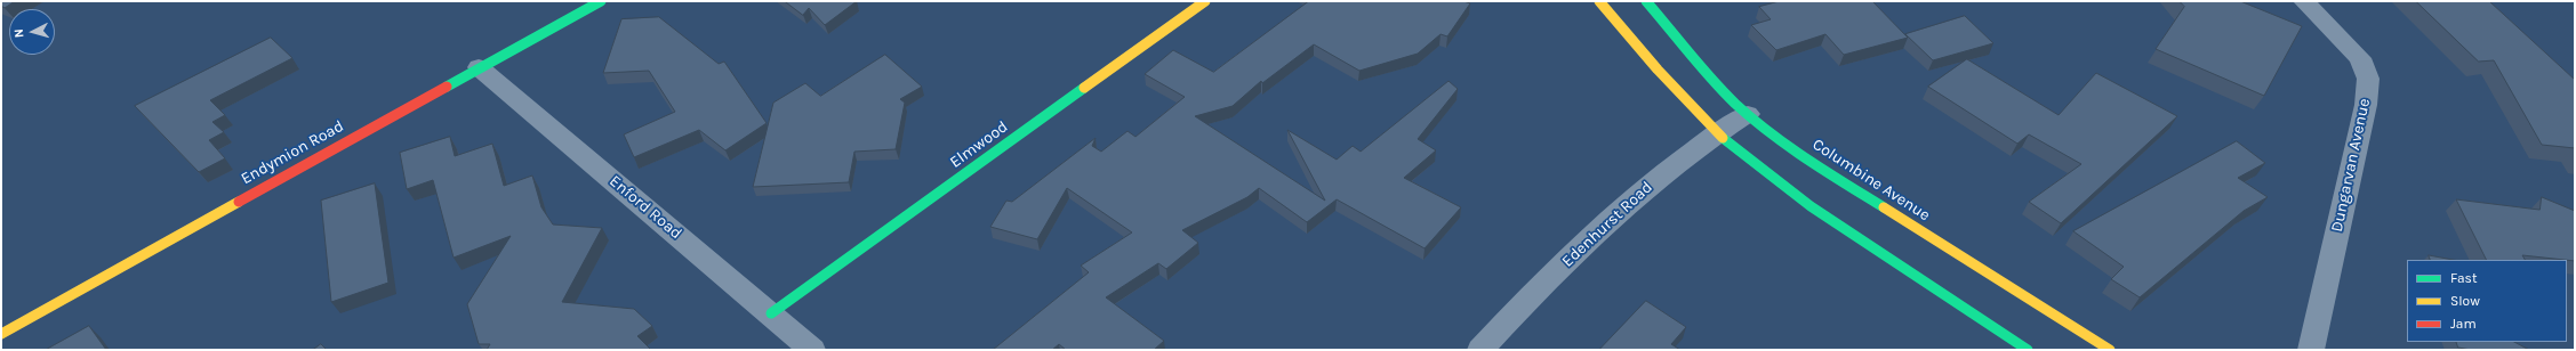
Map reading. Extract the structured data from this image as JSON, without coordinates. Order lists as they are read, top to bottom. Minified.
{"streets":{"street":["Elmwood","Endymion Road","Dungarvan Avenue","Columbine Avenue","Enford Road","Edenhurst Road"]},"crossings":[["Elmwood","Enford Road"],["Endymion Road","Enford Road"],["Columbine Avenue","Edenhurst Road"]],"legend":["Fast","Slow","Jam"],"north":"left"}
